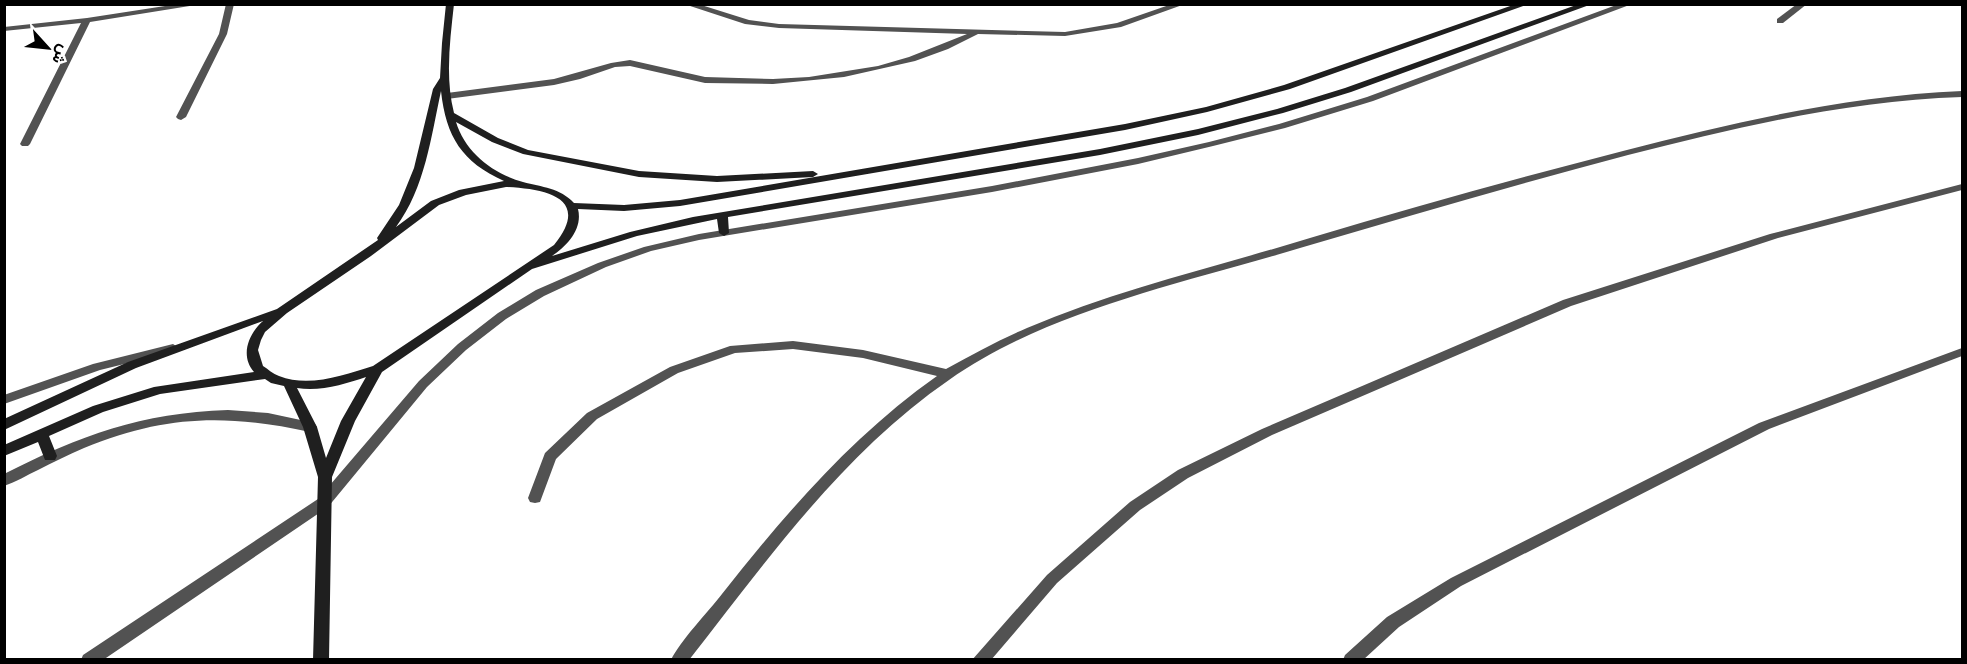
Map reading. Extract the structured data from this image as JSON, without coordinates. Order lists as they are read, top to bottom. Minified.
{"north":"bottom right"}
